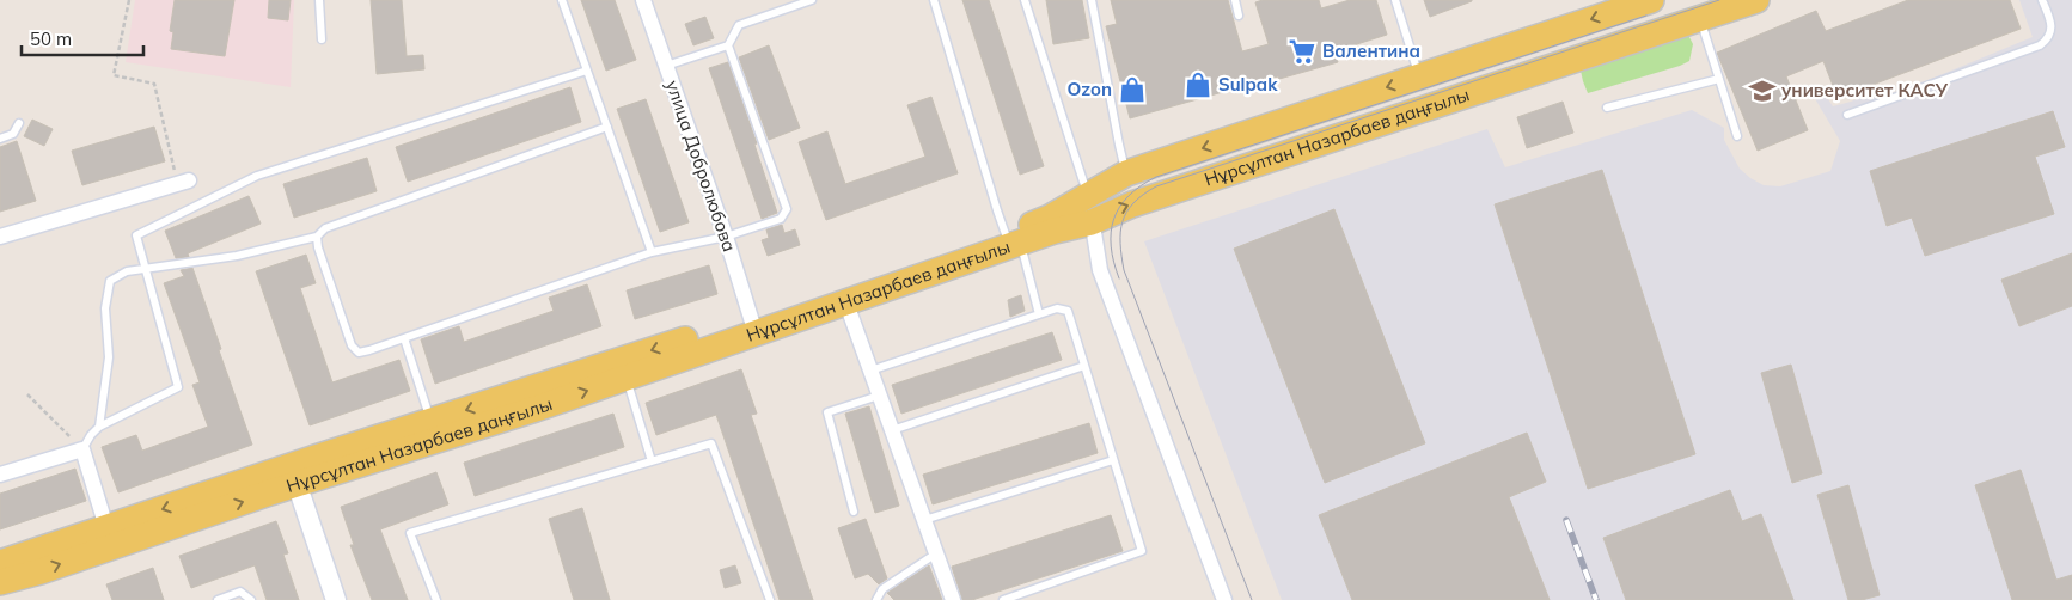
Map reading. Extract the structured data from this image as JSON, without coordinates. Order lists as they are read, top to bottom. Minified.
{"streets":{"main road":["Нұрсұлтан Назарбаев даңғылы"],"street":["улица Добролюбова"]},"crossings":[["Нұрсұлтан Назарбаев даңғылы","улица Добролюбова"]],"places":{"supermarket":["Валентина"],"shop":["Sulpak","Ozon"],"school or university":["университет КАСУ"]},"scale_bar":"50 m"}
